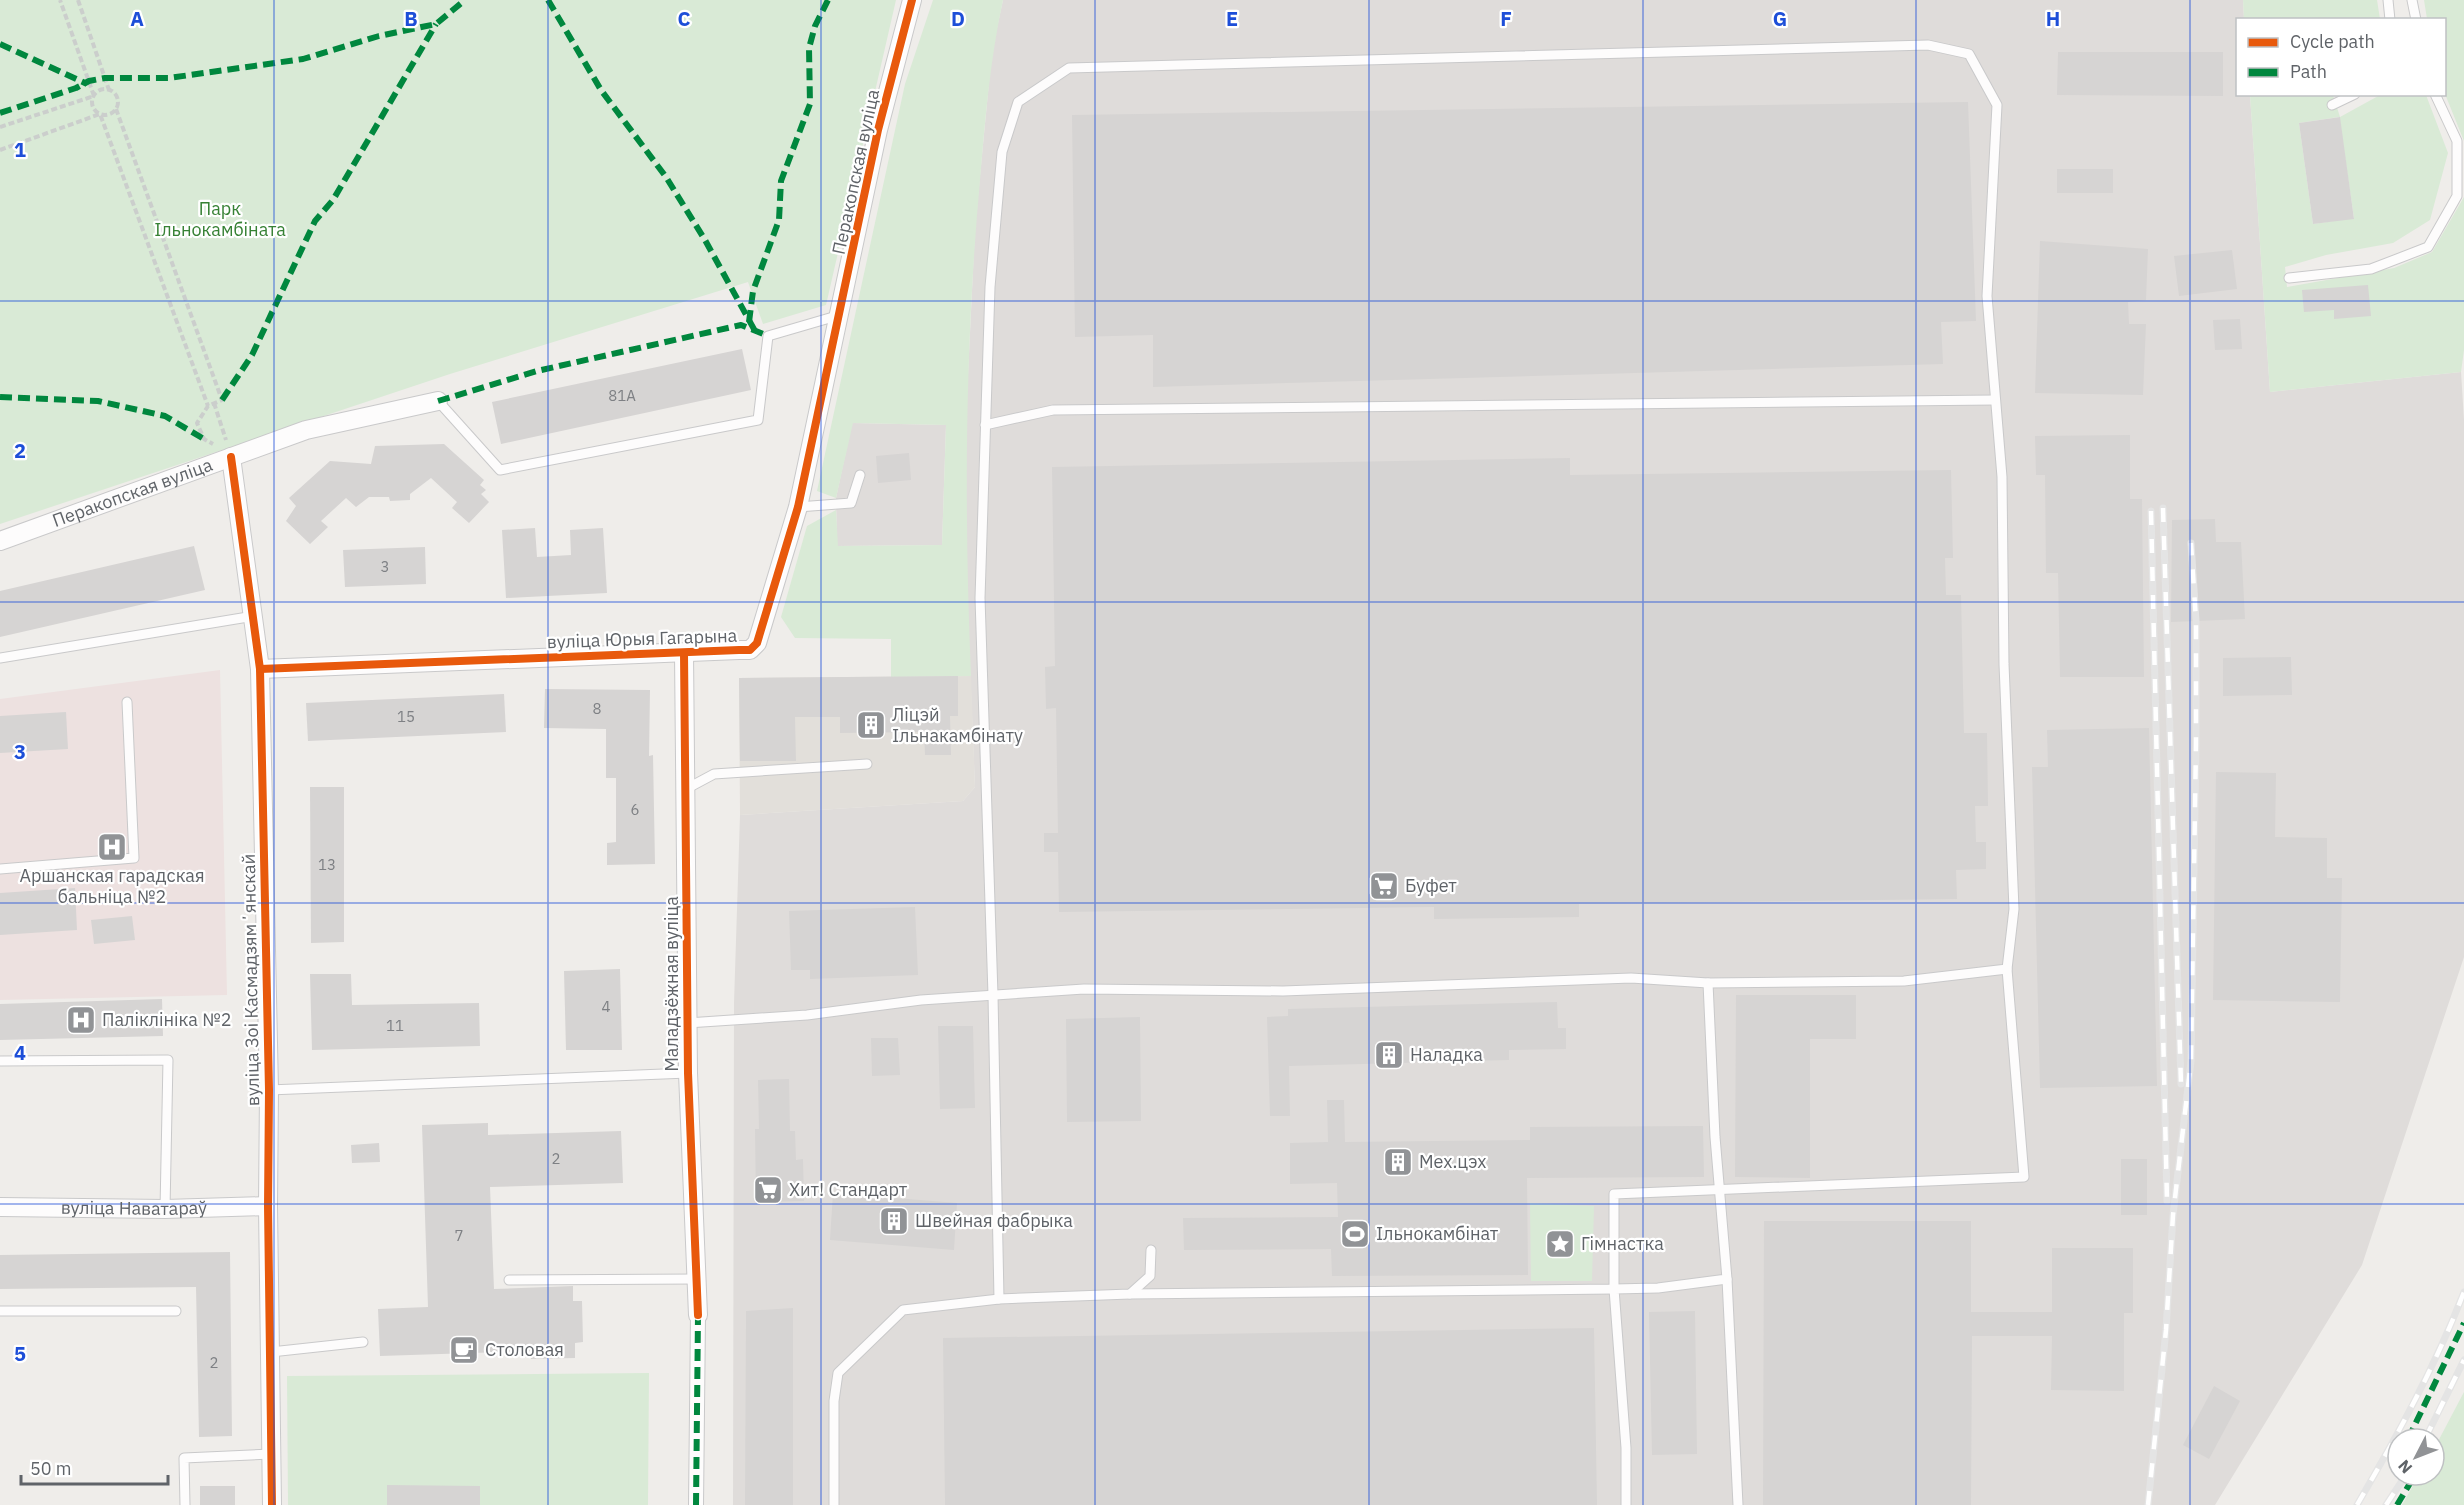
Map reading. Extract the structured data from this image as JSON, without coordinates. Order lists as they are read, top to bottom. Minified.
{"streets":{"street":["Перакопская вуліца","вуліца Юрыя Гагарына","вуліца Зоі Касмадзямʼянскай","Маладзёжная вуліца","вуліца Наватараў"]},"crossings":[["Перакопская вуліца","вуліца Юрыя Гагарына"],["Перакопская вуліца","вуліца Зоі Касмадзямʼянскай"],["вуліца Юрыя Гагарына","вуліца Зоі Касмадзямʼянскай"],["вуліца Юрыя Гагарына","Маладзёжная вуліца"],["вуліца Зоі Касмадзямʼянскай","вуліца Наватараў"]],"parks":["Парк Ільнокамбіната"],"places":{"building":["Ліцэй Ільнакамбінату","Наладка","Мех.цэх","Швейная фабрыка"],"hospital":["Аршанская гарадская бальніца №2","Паліклініка №2"],"supermarket":["Буфет","Хит! Стандарт"],"sports":["Ільнокамбінат"],"place":["Гімнастка"],"cafe":["Столовая"]},"house_numbers":["81А","3","8","15","6","13","4","11","2","7","2"],"legend":["Cycle path","Path"],"scale_bar":"50 m","north":"bottom left","grid":{"columns":["A","B","C","D","E","F","G","H"],"rows":["1","2","3","4","5"]}}
